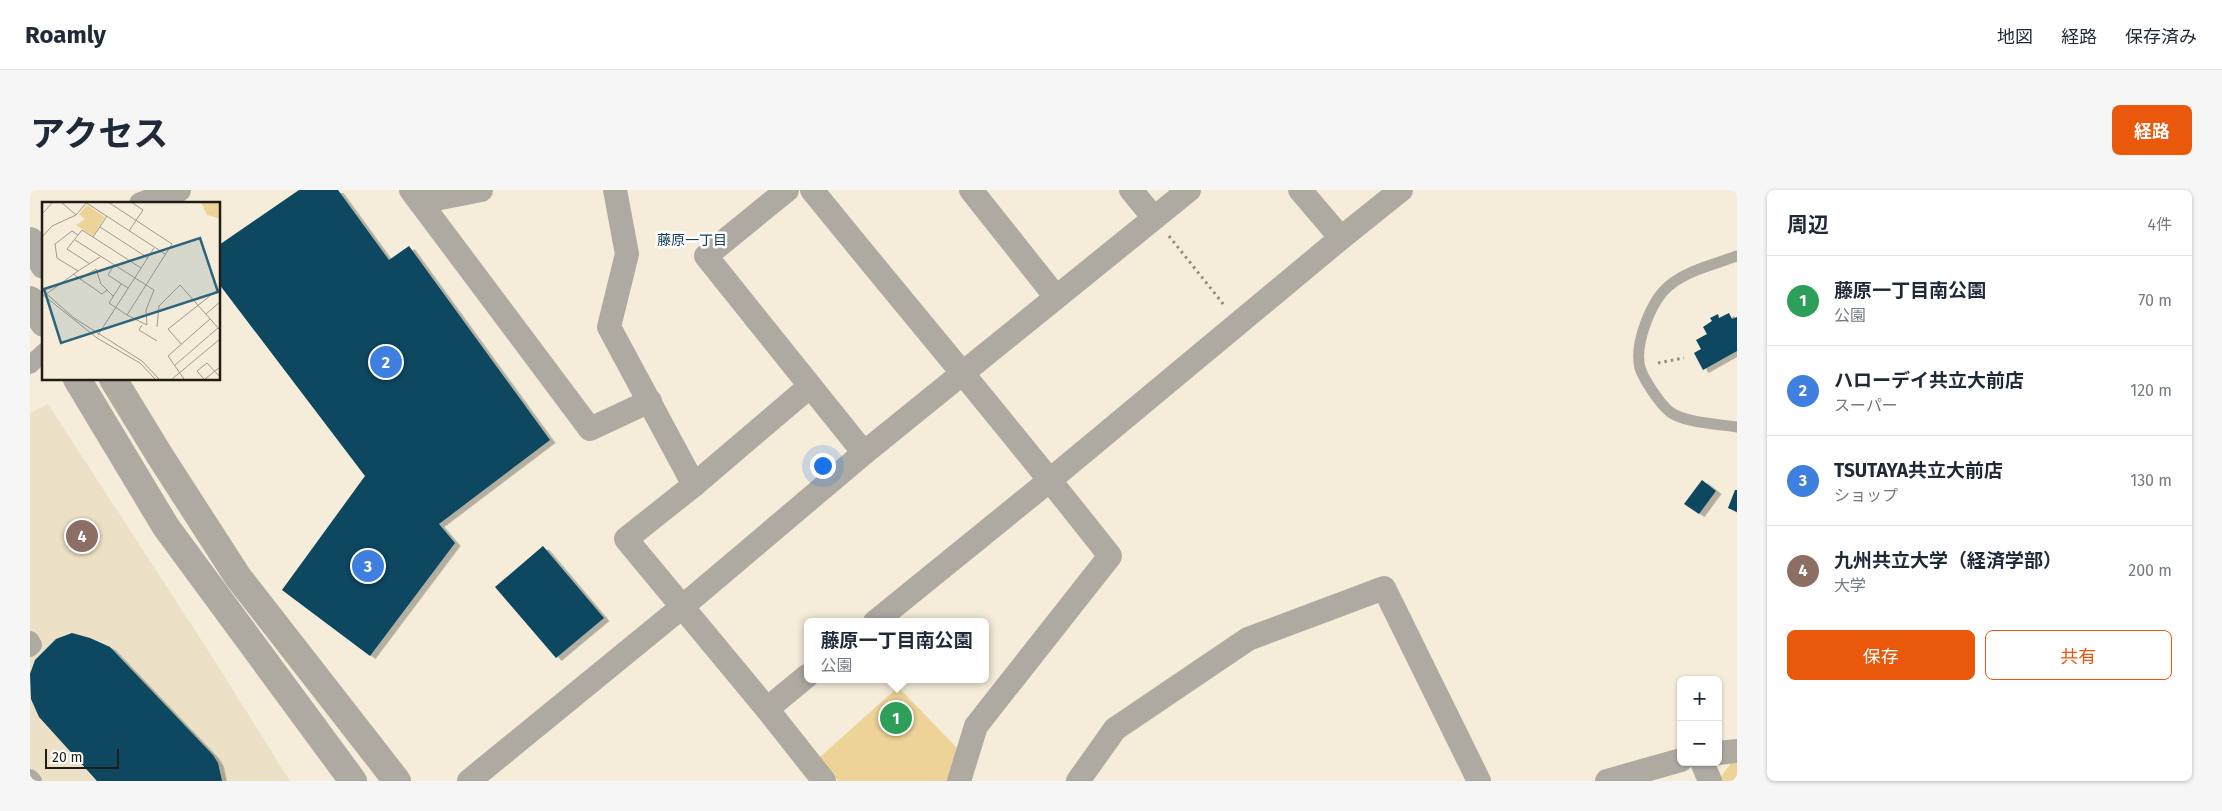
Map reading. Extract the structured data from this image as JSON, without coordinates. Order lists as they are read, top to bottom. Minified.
{"districts":["藤原一丁目"],"scale_bar":"20 m","page":{"header":"Roamly","nav":["地図","経路","保存済み"],"title":"アクセス","buttons":["経路",["保存","共有"]],"heading":["周辺","4件"],"list":[{"mark":"1","name":"藤原一丁目南公園","note":"公園","value":"70 m"},{"mark":"2","name":"ハローデイ共立大前店","note":"スーパー","value":"120 m"},{"mark":"3","name":"TSUTAYA共立大前店","note":"ショップ","value":"130 m"},{"mark":"4","name":"九州共立大学（経済学部）","note":"大学","value":"200 m"}],"pins":["2","4","3","1"],"popup":["藤原一丁目南公園","公園"],"map_buttons":["+","−"],"scale":"20 m"}}
